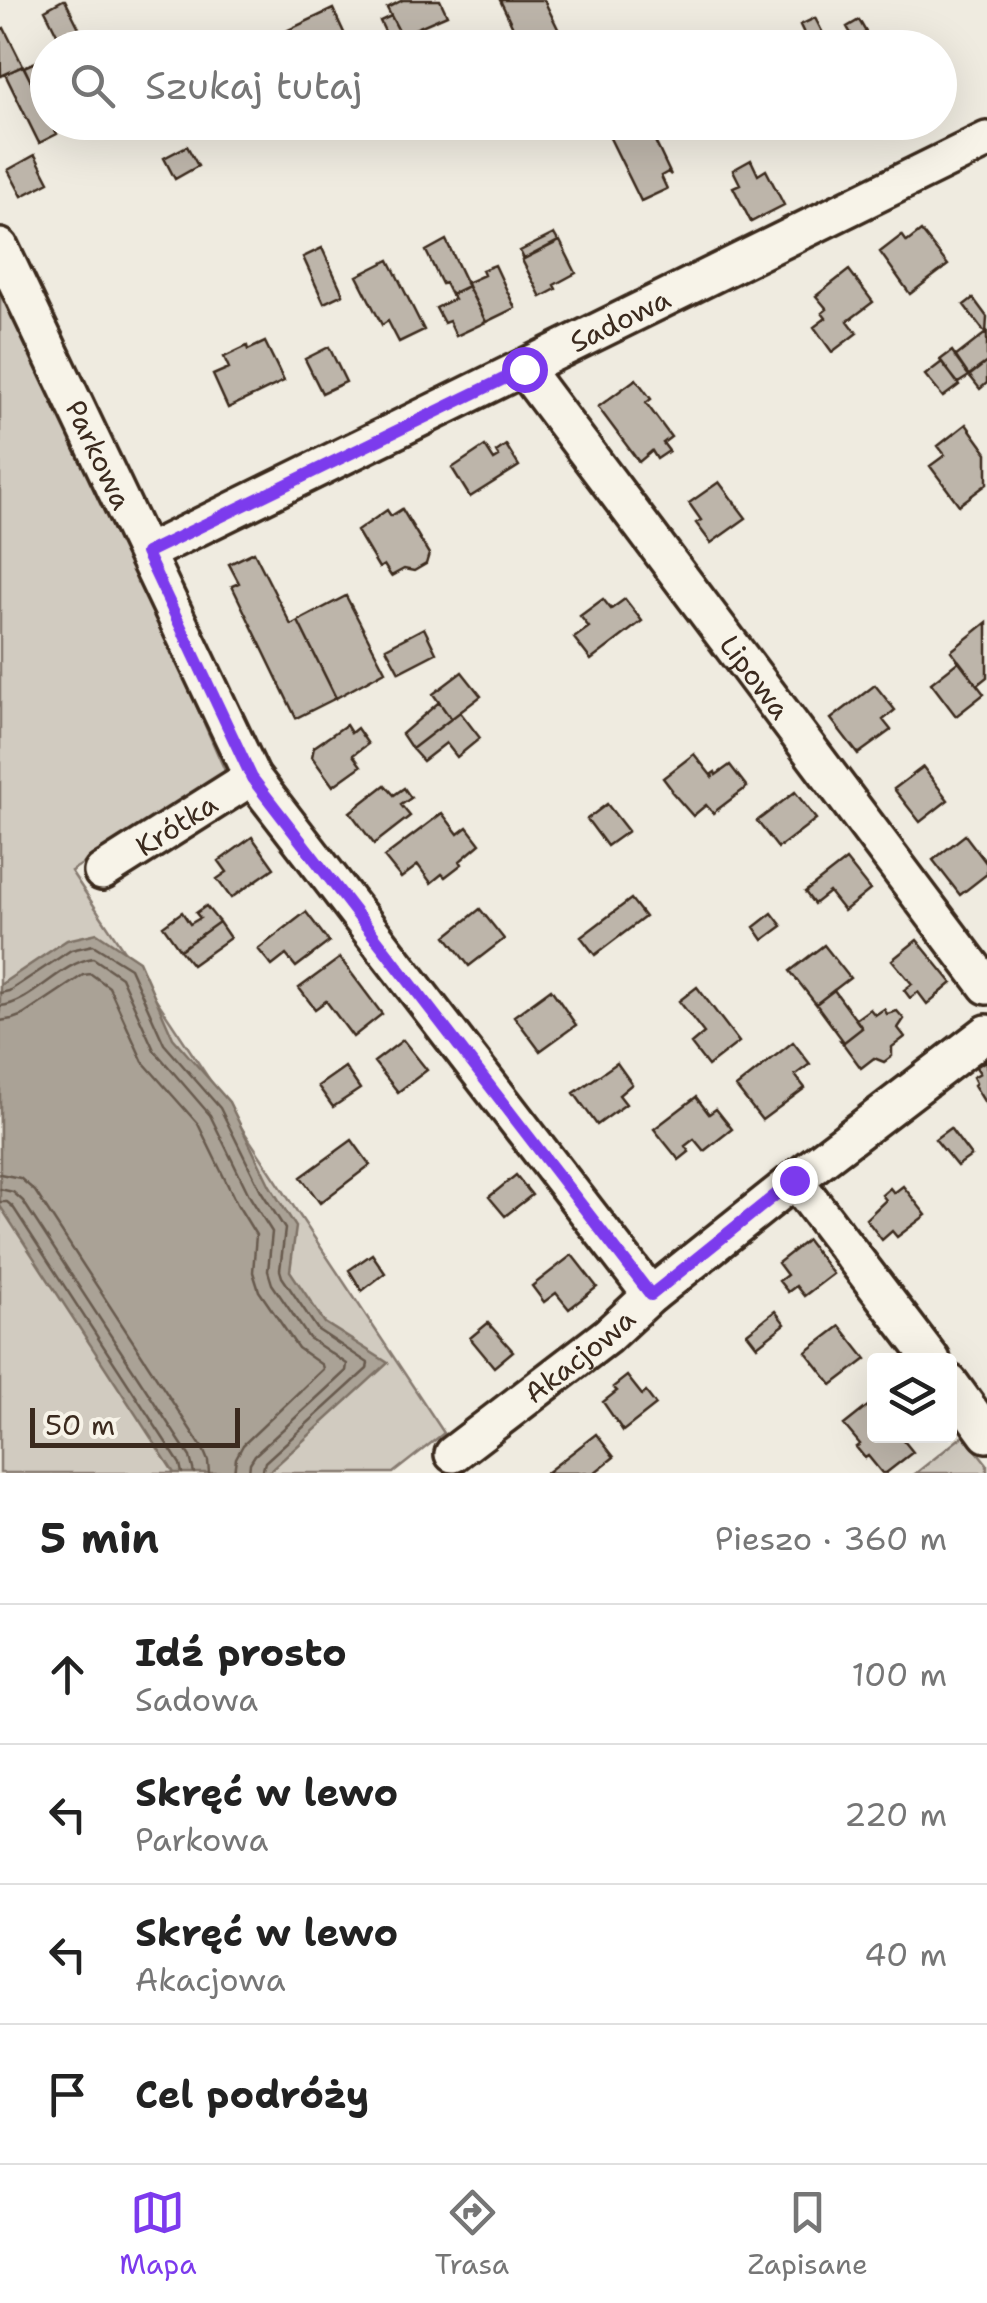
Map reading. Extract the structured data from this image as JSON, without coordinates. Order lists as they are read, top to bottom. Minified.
{"streets":{"street":["Sadowa","Parkowa","Lipowa","Krótka","Akacjowa"]},"crossings":[["Sadowa","Parkowa"],["Sadowa","Lipowa"],["Parkowa","Krótka"],["Parkowa","Akacjowa"]],"scale_bar":"50 m","page":{"search":"Szukaj tutaj","scale":"50 m","heading":["5 min","Pieszo · 360 m"],"list":[["Idź prosto","Sadowa","100 m"],["Skręć w lewo","Parkowa","220 m"],["Skręć w lewo","Akacjowa","40 m"],"Cel podróży"],"nav":["Mapa","Trasa","Zapisane"]}}
